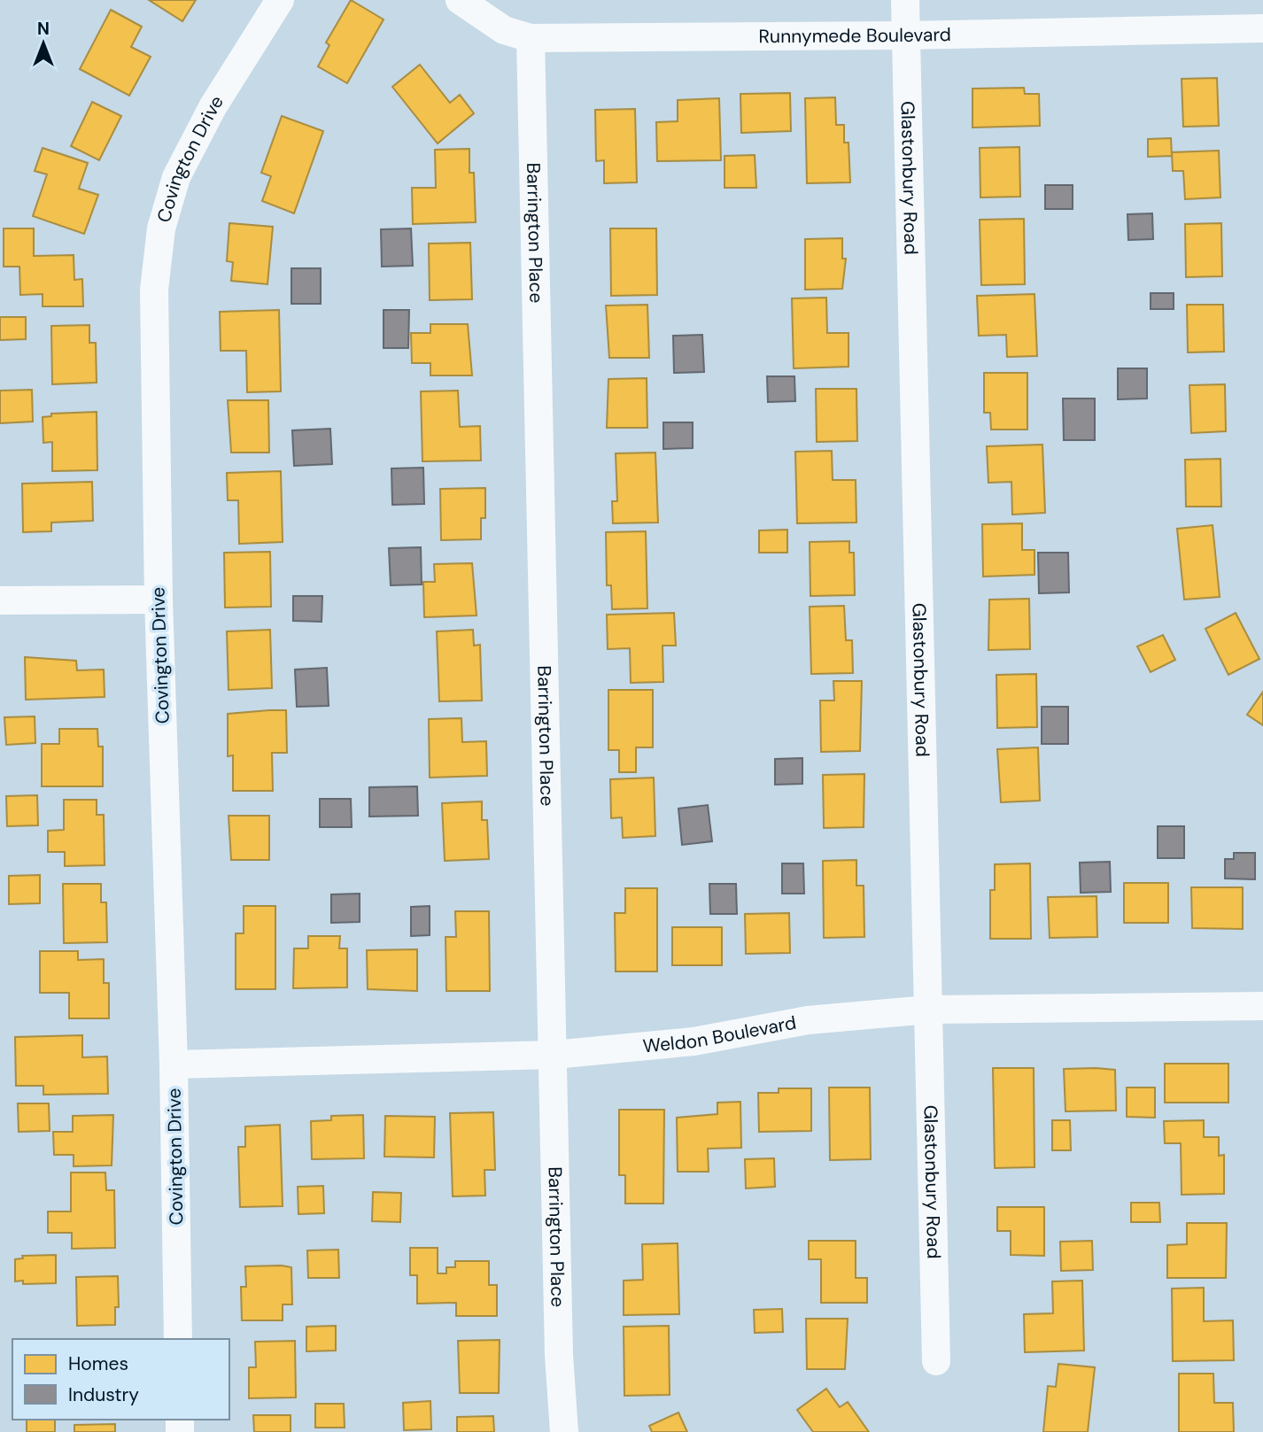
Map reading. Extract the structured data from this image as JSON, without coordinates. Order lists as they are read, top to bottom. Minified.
{"streets":{"street":["Runnymede Boulevard","Covington Drive","Glastonbury Road","Barrington Place","Weldon Boulevard"]},"crossings":[["Runnymede Boulevard","Glastonbury Road"],["Runnymede Boulevard","Barrington Place"],["Covington Drive","Weldon Boulevard"],["Glastonbury Road","Weldon Boulevard"],["Barrington Place","Weldon Boulevard"]],"legend":["Homes","Industry"],"north":"top"}
